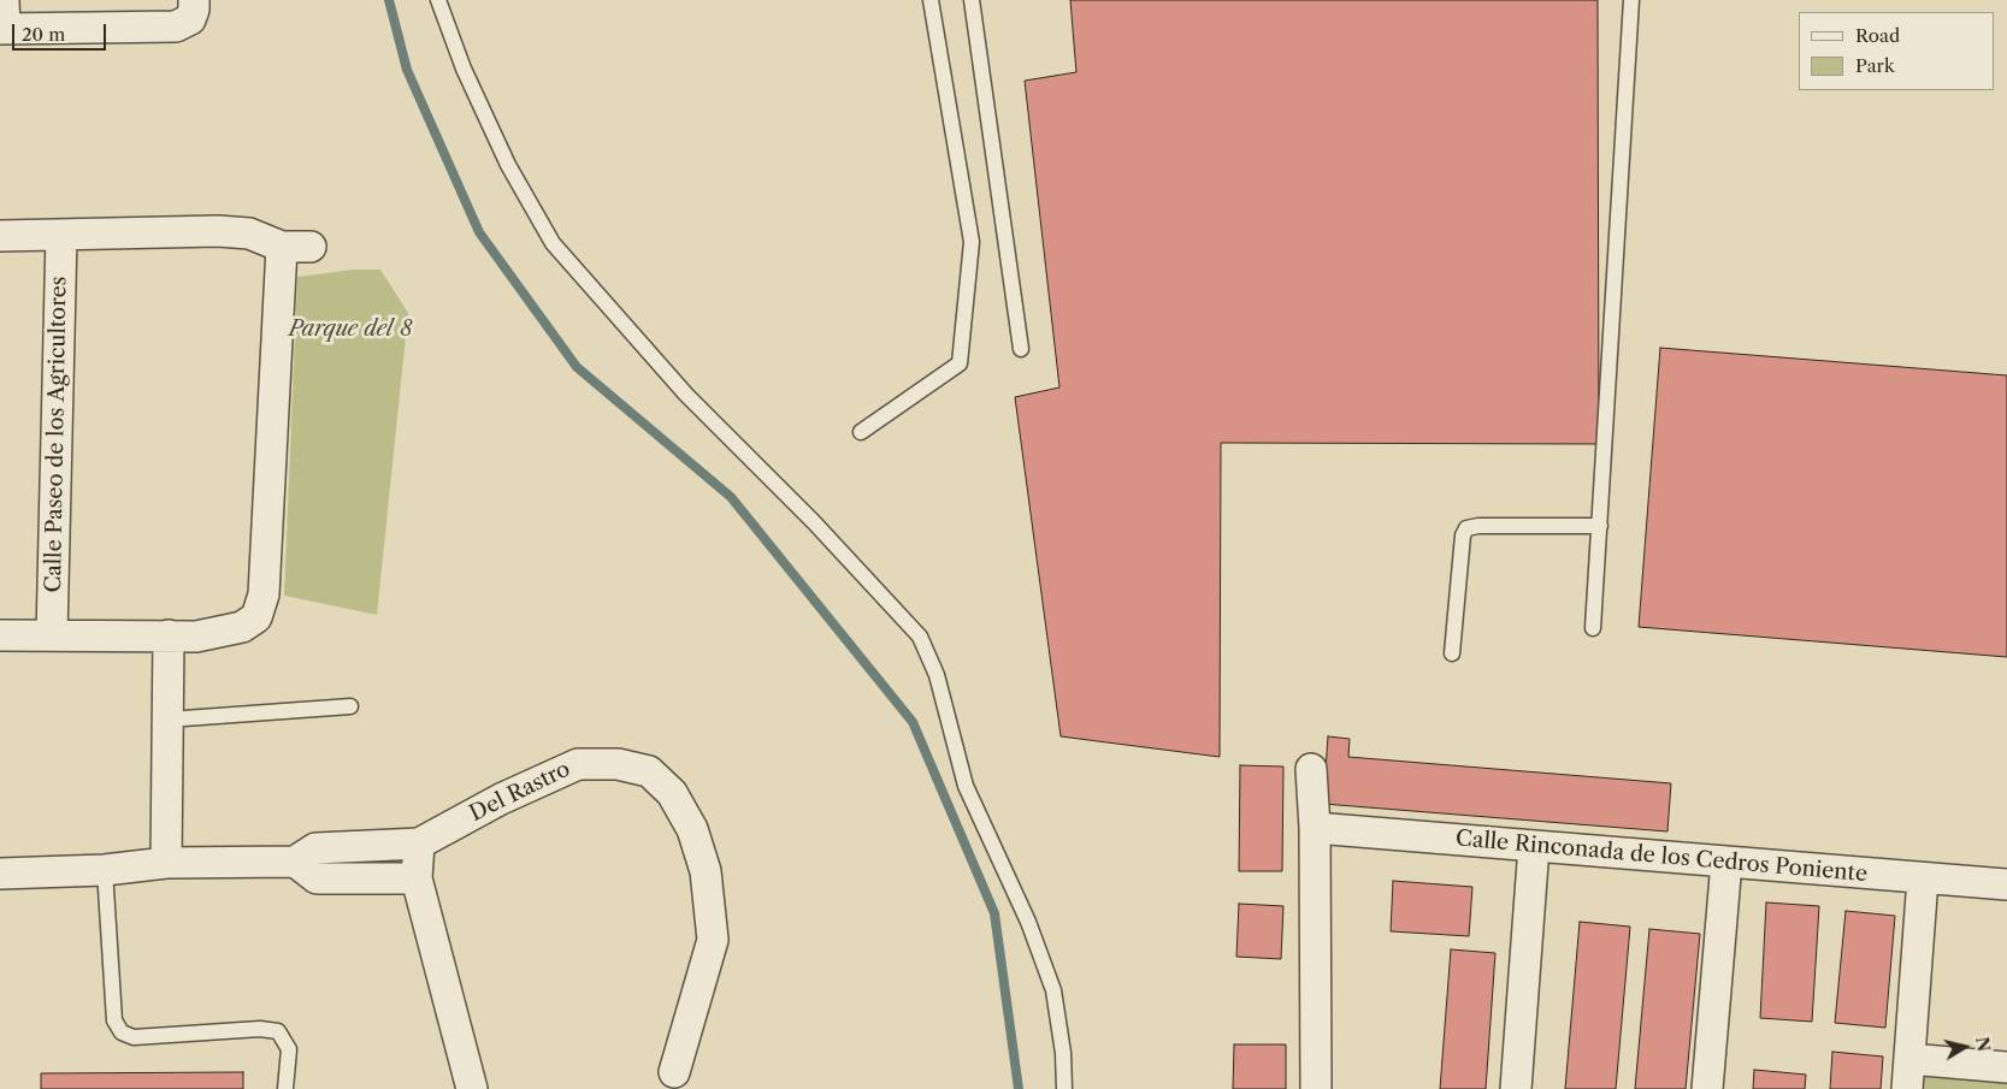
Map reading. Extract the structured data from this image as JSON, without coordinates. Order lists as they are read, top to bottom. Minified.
{"streets":{"street":["Calle Paseo de los Agricultores","Del Rastro","Calle Rinconada de los Cedros Poniente"]},"parks":["Parque del 8"],"legend":["Road","Park"],"scale_bar":"20 m","north":"right"}
